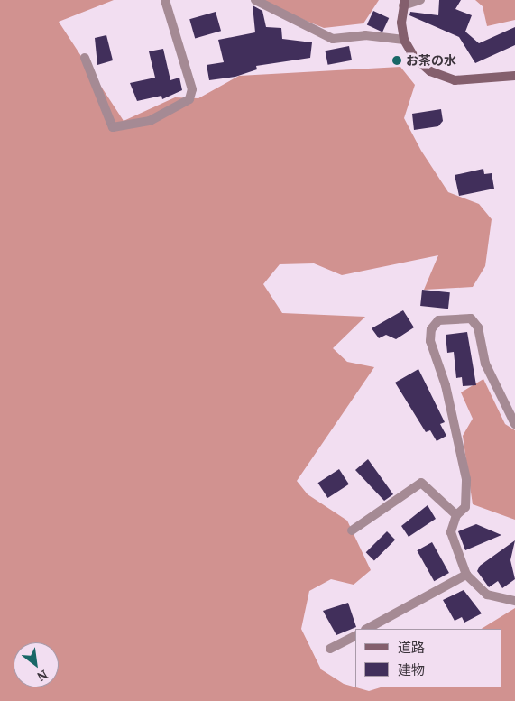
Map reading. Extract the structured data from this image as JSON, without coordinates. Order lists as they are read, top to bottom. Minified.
{"places":["お茶の水"],"legend":["道路","建物"],"north":"bottom right"}
